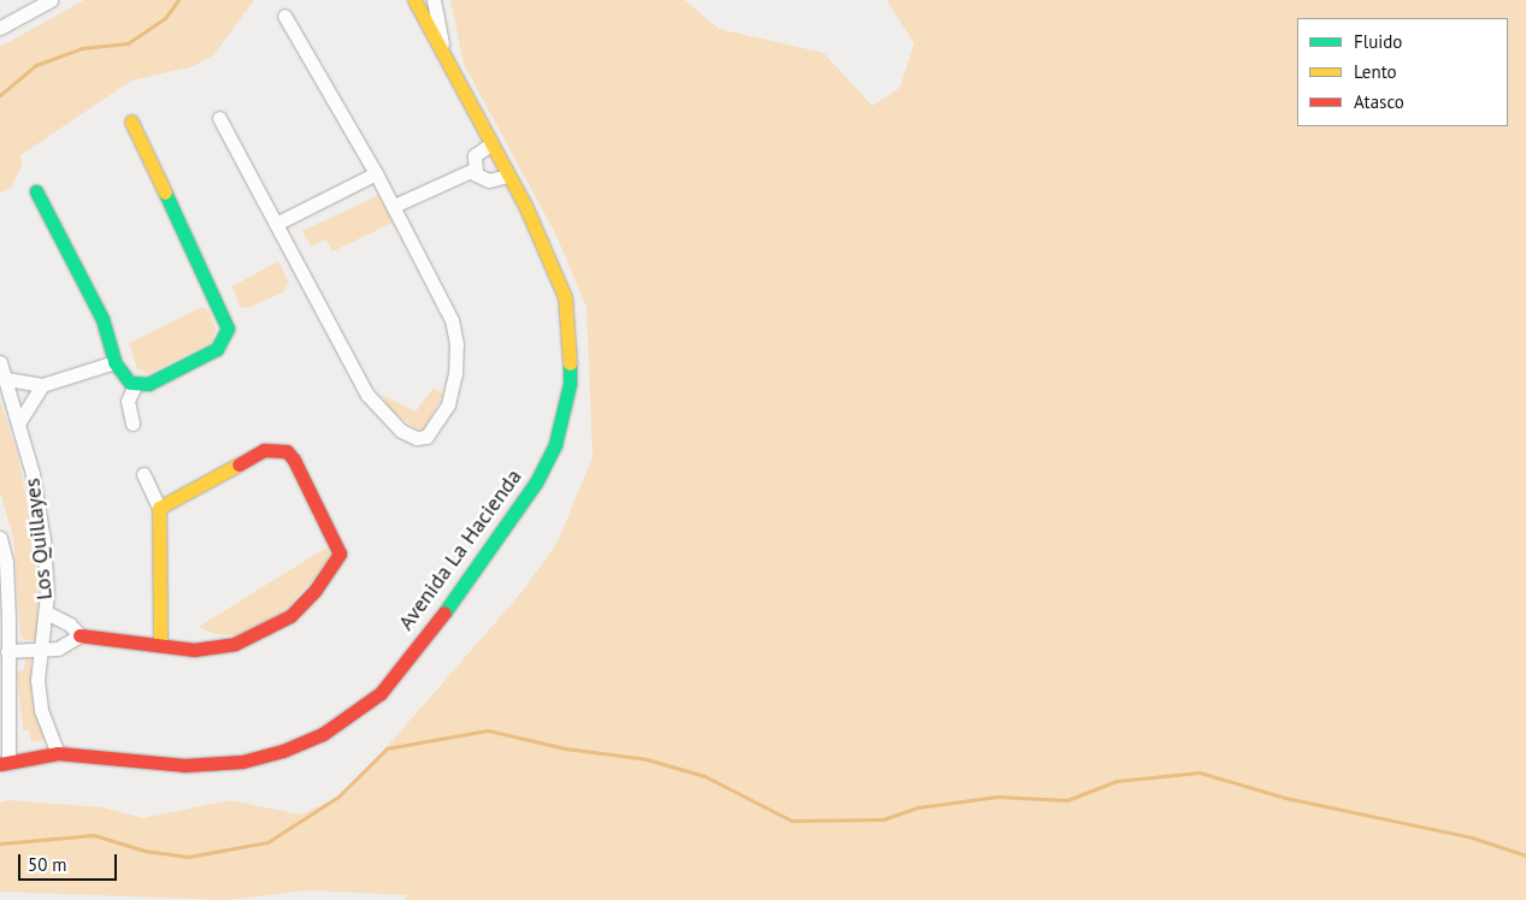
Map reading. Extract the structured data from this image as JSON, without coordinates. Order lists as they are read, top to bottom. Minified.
{"streets":{"street":["Los Quillayes","Avenida La Hacienda"]},"crossings":[["Los Quillayes","Avenida La Hacienda"]],"legend":["Fluido","Lento","Atasco"],"scale_bar":"50 m"}
